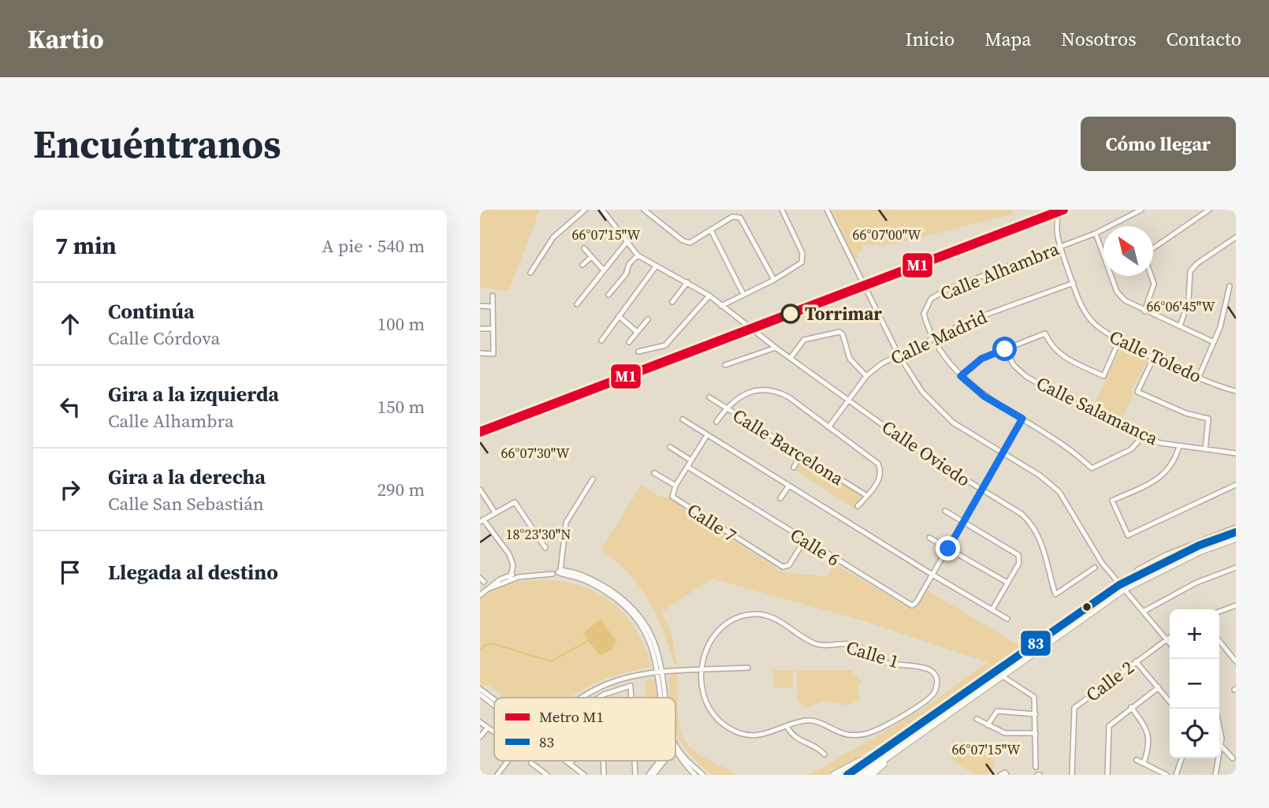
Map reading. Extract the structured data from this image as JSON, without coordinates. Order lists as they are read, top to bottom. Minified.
{"streets":{"street":["Calle Alhambra","Calle Madrid","Calle Toledo","Calle Salamanca","Calle Barcelona","Calle Oviedo","Calle 7","Calle 6","Calle 1","Calle 2"]},"crossings":[["Calle Alhambra","Calle Madrid"],["Calle Alhambra","Calle Toledo"],["Calle Alhambra","Calle Salamanca"],["Calle Alhambra","Calle 6"],["Calle Madrid","Calle Toledo"],["Calle Madrid","Calle Oviedo"],["Calle Oviedo","Calle 6"],["Calle 7","Calle 6"]],"places":["Torrimar"],"lines":["metro line M1","transit line 83"],"legend":["Metro M1","83"],"north":"top left","page":{"header":"Kartio","nav":["Inicio","Mapa","Nosotros","Contacto"],"buttons":"Cómo llegar","title":"Encuéntranos","heading":["7 min","A pie · 540 m"],"list":[["Continúa","Calle Córdova","100 m"],["Gira a la izquierda","Calle Alhambra","150 m"],["Gira a la derecha","Calle San Sebastián","290 m"],"Llegada al destino"],"map_buttons":["+","−"]},"coordinates":["66°07'15\"W","66°07'00\"W","66°06'45\"W","66°07'30\"W","18°23'30\"N"]}
